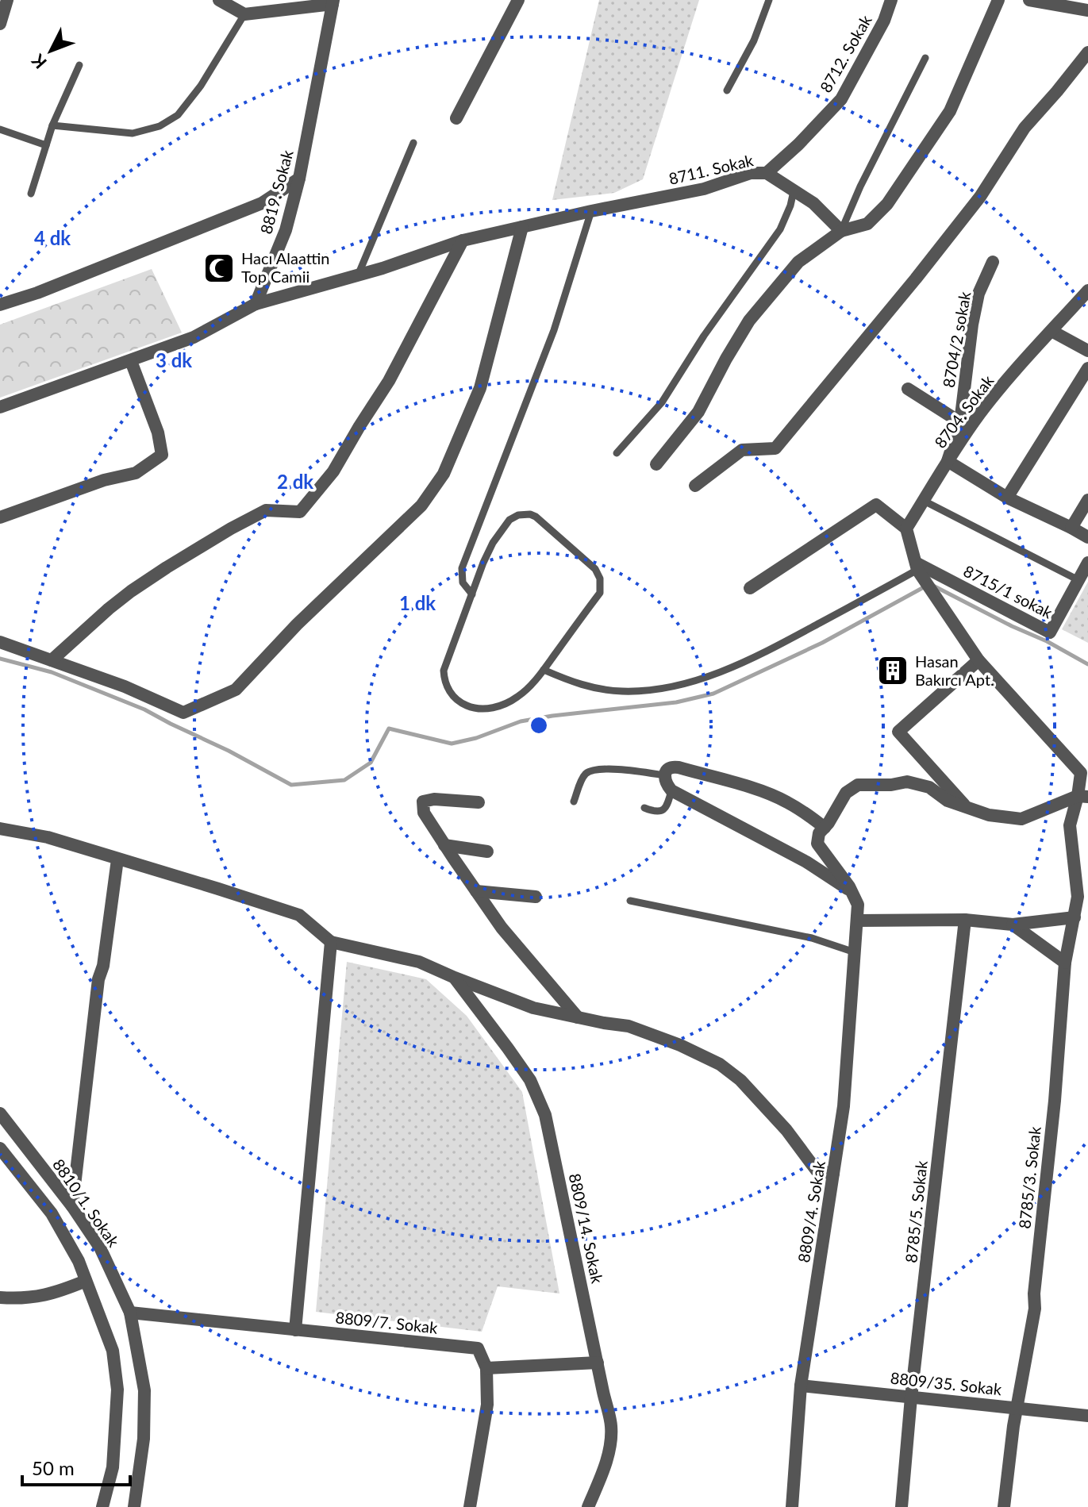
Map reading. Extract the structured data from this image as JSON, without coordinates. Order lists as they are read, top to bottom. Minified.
{"streets":{"street":["8712. Sokak","8711. Sokak","8819. Sokak","8704/2 sokak","8704. Sokak","8715/1 sokak","8785/3. Sokak","8810/1. Sokak","8809/4. Sokak","8785/5. Sokak","8809/14. Sokak","8809/7. Sokak","8809/35. Sokak"]},"crossings":[["8712. Sokak","8711. Sokak"],["8711. Sokak","8819. Sokak"],["8704/2 sokak","8704. Sokak"],["8785/3. Sokak","8809/35. Sokak"],["8810/1. Sokak","8809/7. Sokak"],["8809/4. Sokak","8809/35. Sokak"],["8785/5. Sokak","8809/35. Sokak"]],"places":{"mosque":["Hacı Alaattin Top Camii"],"building":["Hasan Bakırcı Apt."]},"scale_bar":"50 m","north":"bottom left","rings":["4 dk","3 dk","2 dk","1 dk"]}
